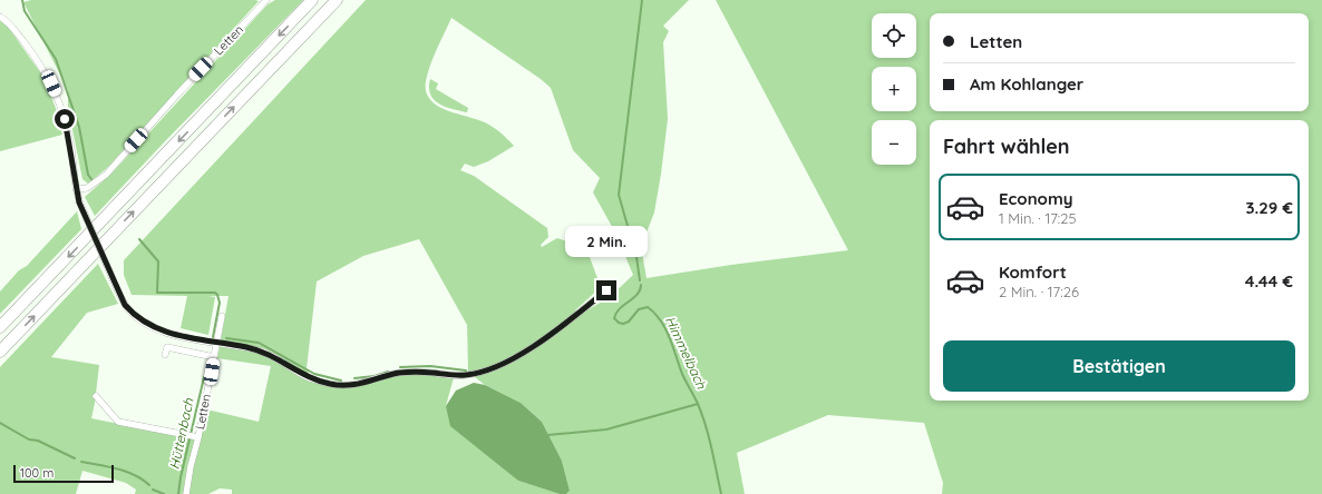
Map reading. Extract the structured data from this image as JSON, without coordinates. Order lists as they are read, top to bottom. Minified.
{"streets":{"street":["Letten"]},"water":["Himmelbach","Hüttenbach"],"scale_bar":"100 m","page":{"map_buttons":["+","−"],"banner":["Letten","Am Kohlanger"],"heading":"Fahrt wählen","list":[{"name":"Economy","note":"1 Min. · 17:25","value":"3.29 €"},{"name":"Komfort","note":"2 Min. · 17:26","value":"4.44 €"}],"bubble":"2 Min.","buttons":"Bestätigen","scale":"100 m"}}
